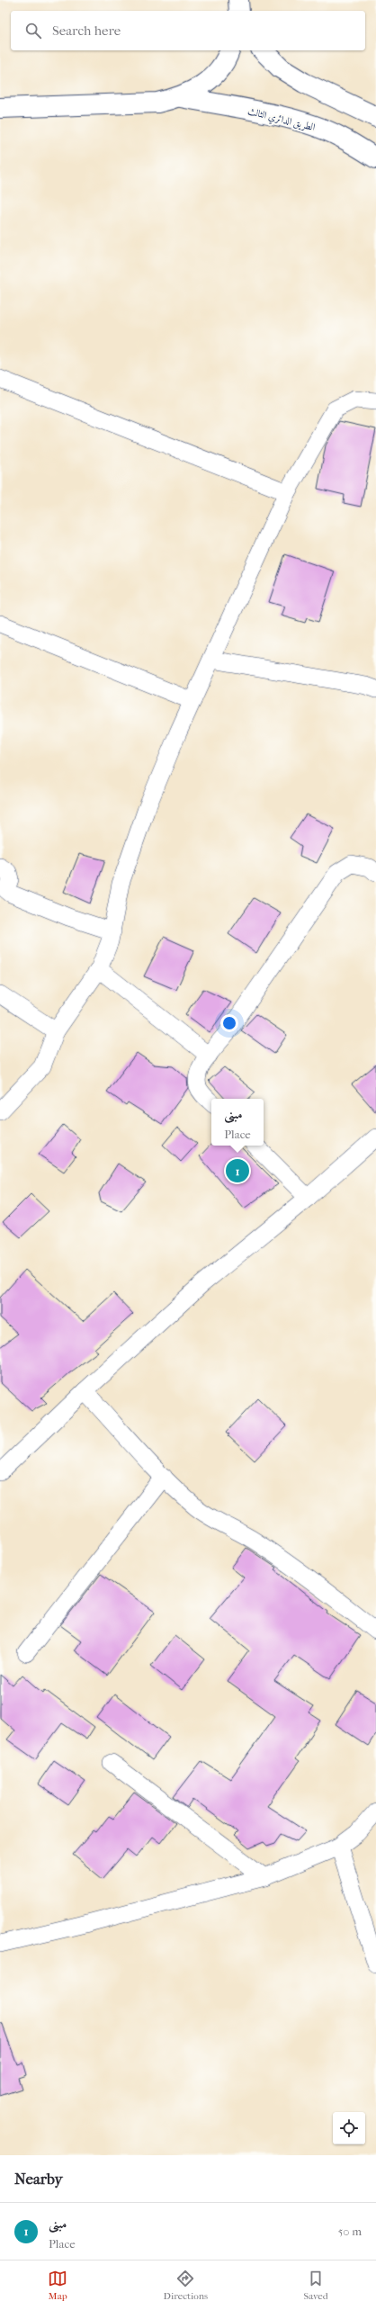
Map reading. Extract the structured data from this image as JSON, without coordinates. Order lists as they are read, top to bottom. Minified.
{"streets":{"main road":["الطريق الدائري الثالث"]},"page":{"search":"Search here","popup":["مبنى","Place"],"pins":"1","heading":"Nearby","list":[{"mark":"1","name":"مبنى","note":"Place","value":"50 m"}],"nav":["Map","Directions","Saved"]}}
